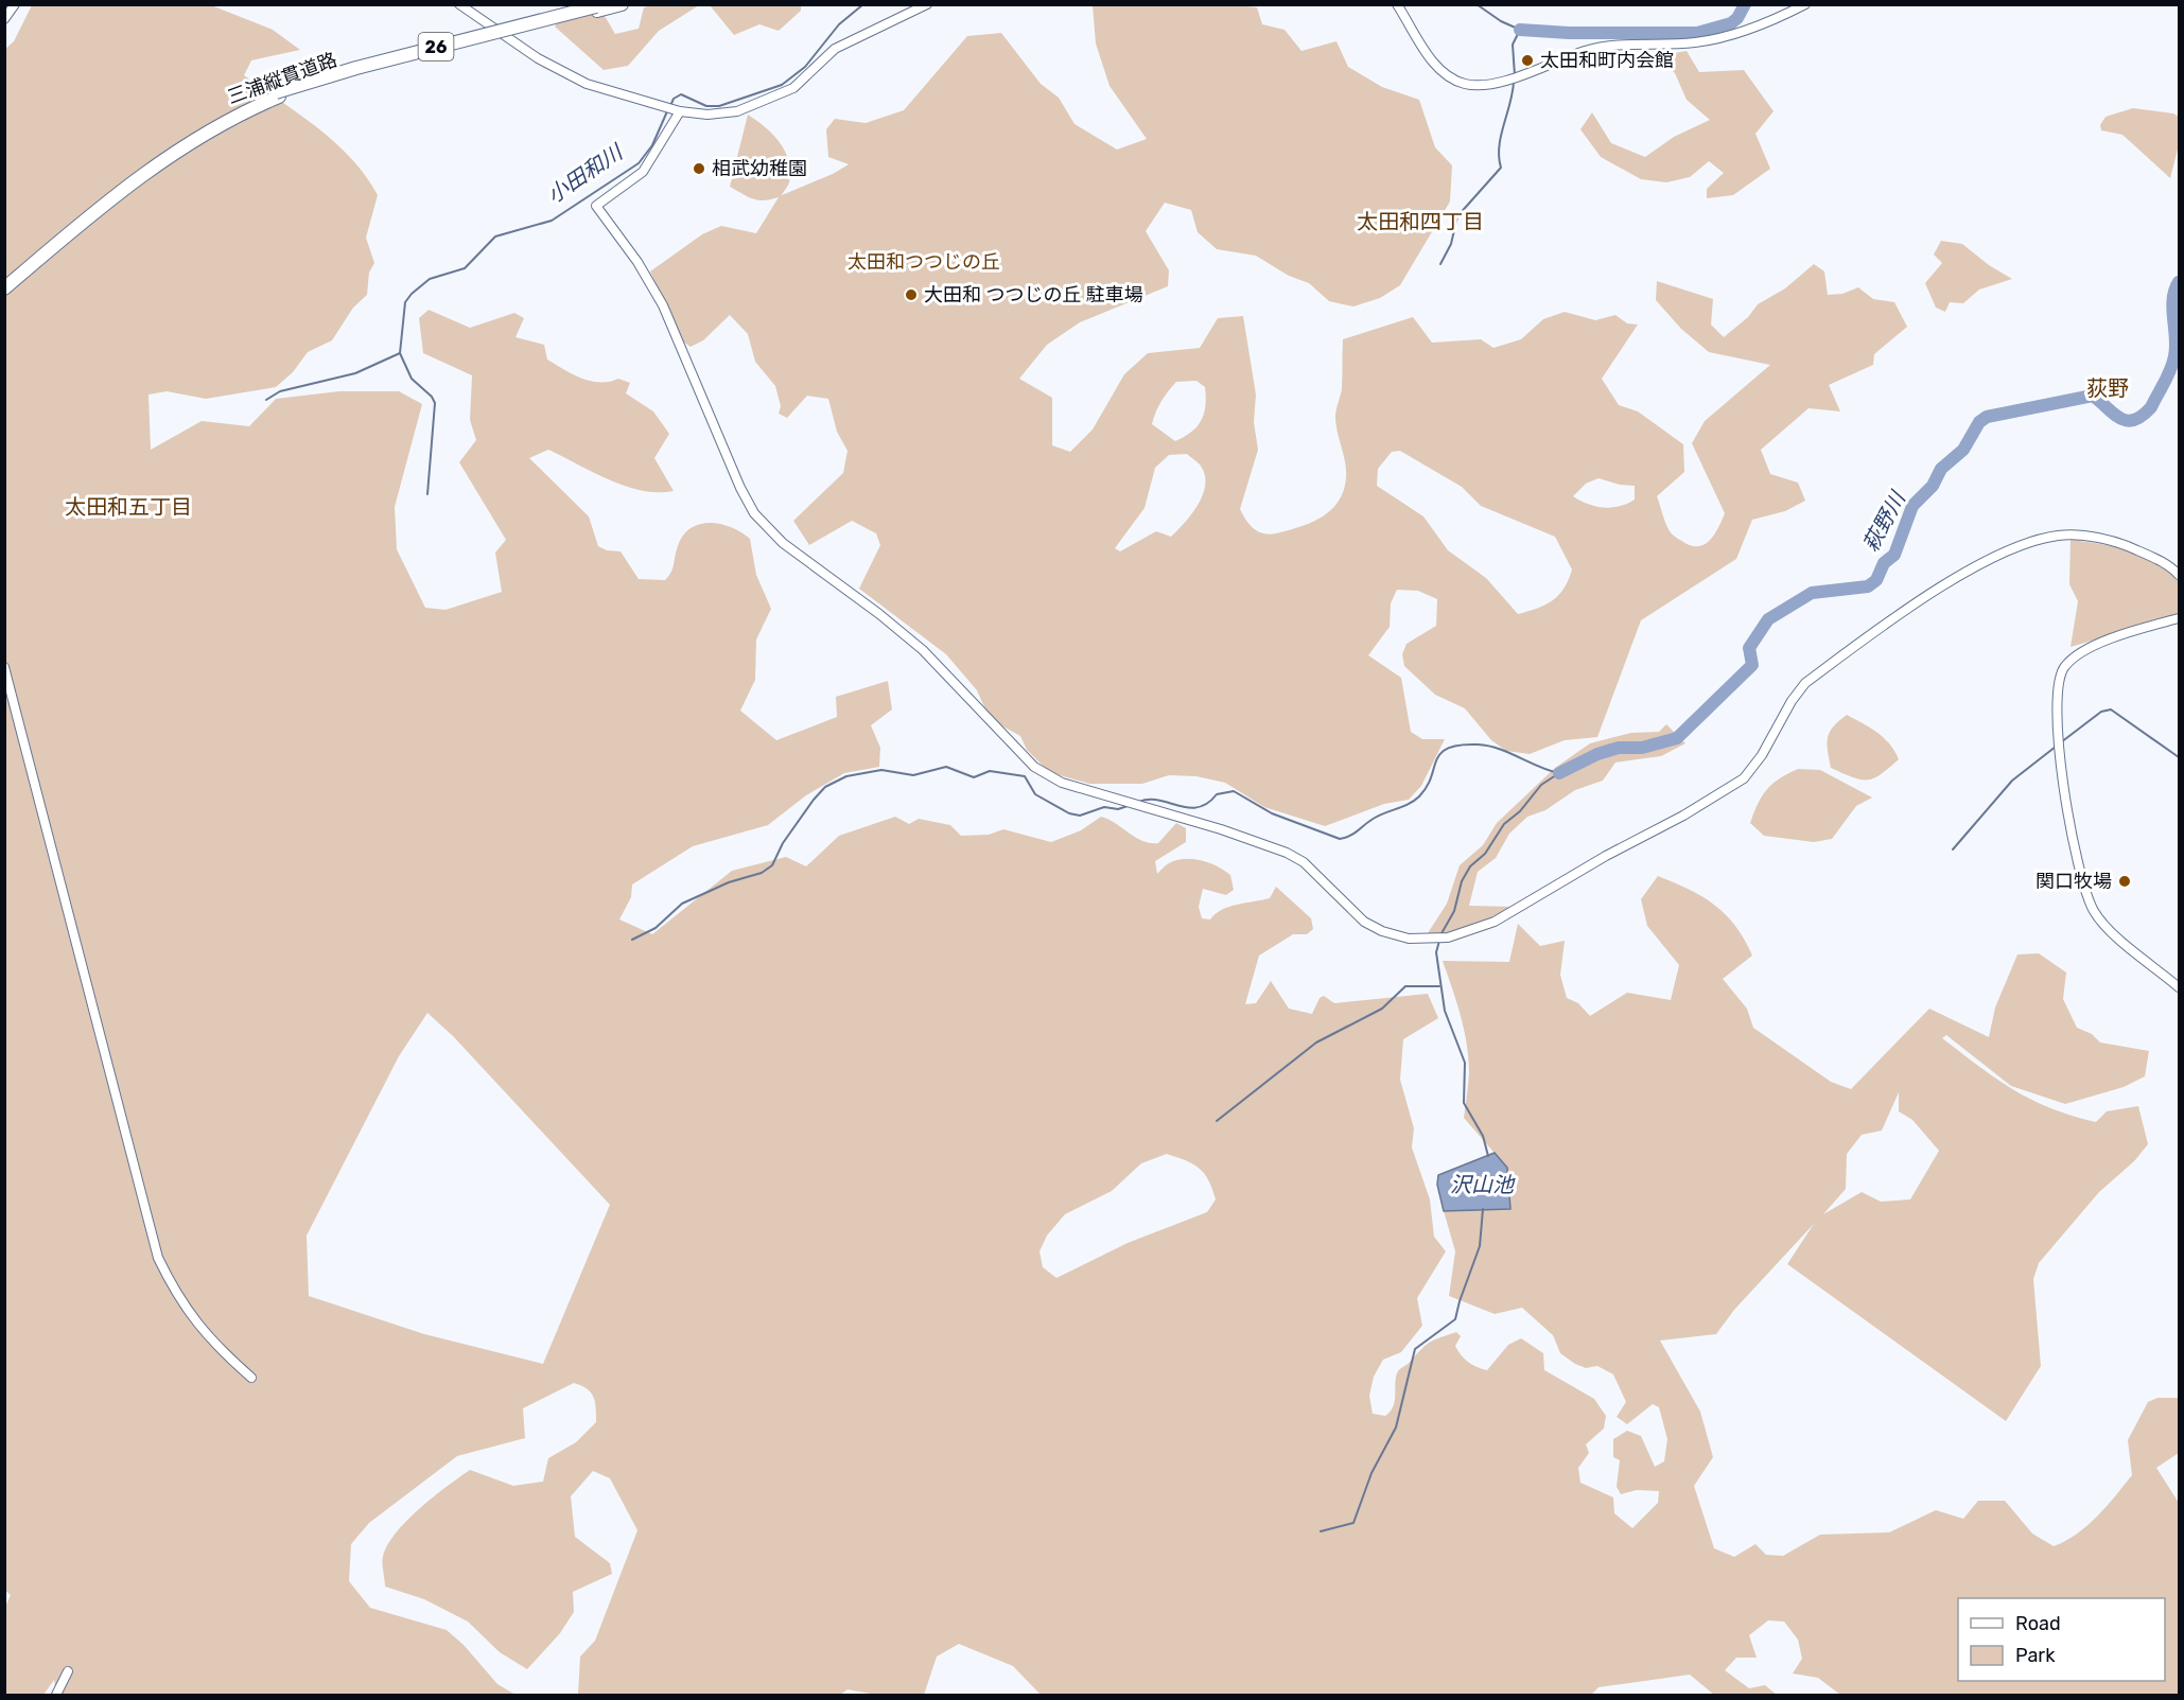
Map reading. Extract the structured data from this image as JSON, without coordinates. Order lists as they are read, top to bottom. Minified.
{"streets":{"highway":["26","三浦縦貫道路"]},"districts":["太田和四丁目","荻野","太田和五丁目"],"water":["小田和川","萩野川","沢山池"],"parks":["太田和つつじの丘"],"places":["太田和町内会館","相武幼稚園","大田和 つつじの丘 駐車場","関口牧場"],"legend":["Road","Park"]}
